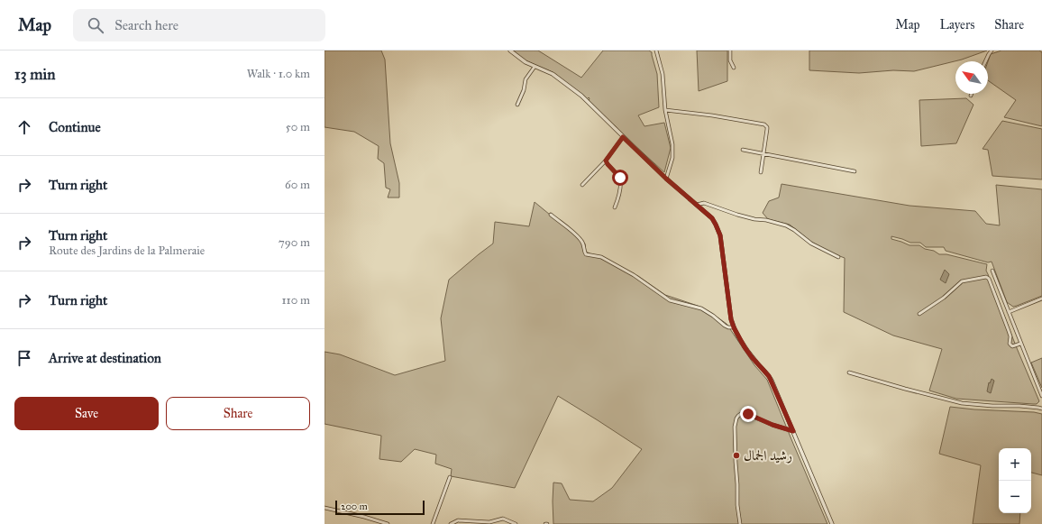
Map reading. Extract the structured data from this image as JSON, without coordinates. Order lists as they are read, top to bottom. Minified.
{"places":["رشيد الجمال"],"scale_bar":"200 m","north":"top left","page":{"header":"Map","search":"Search here","nav":["Map","Layers","Share"],"heading":["13 min","Walk · 1.0 km"],"list":[["Continue","50 m"],["Turn right","60 m"],["Turn right","Route des Jardins de la Palmeraie","790 m"],["Turn right","110 m"],"Arrive at destination"],"buttons":["Save","Share"],"map_buttons":["+","−"],"scale":"200 m"}}
